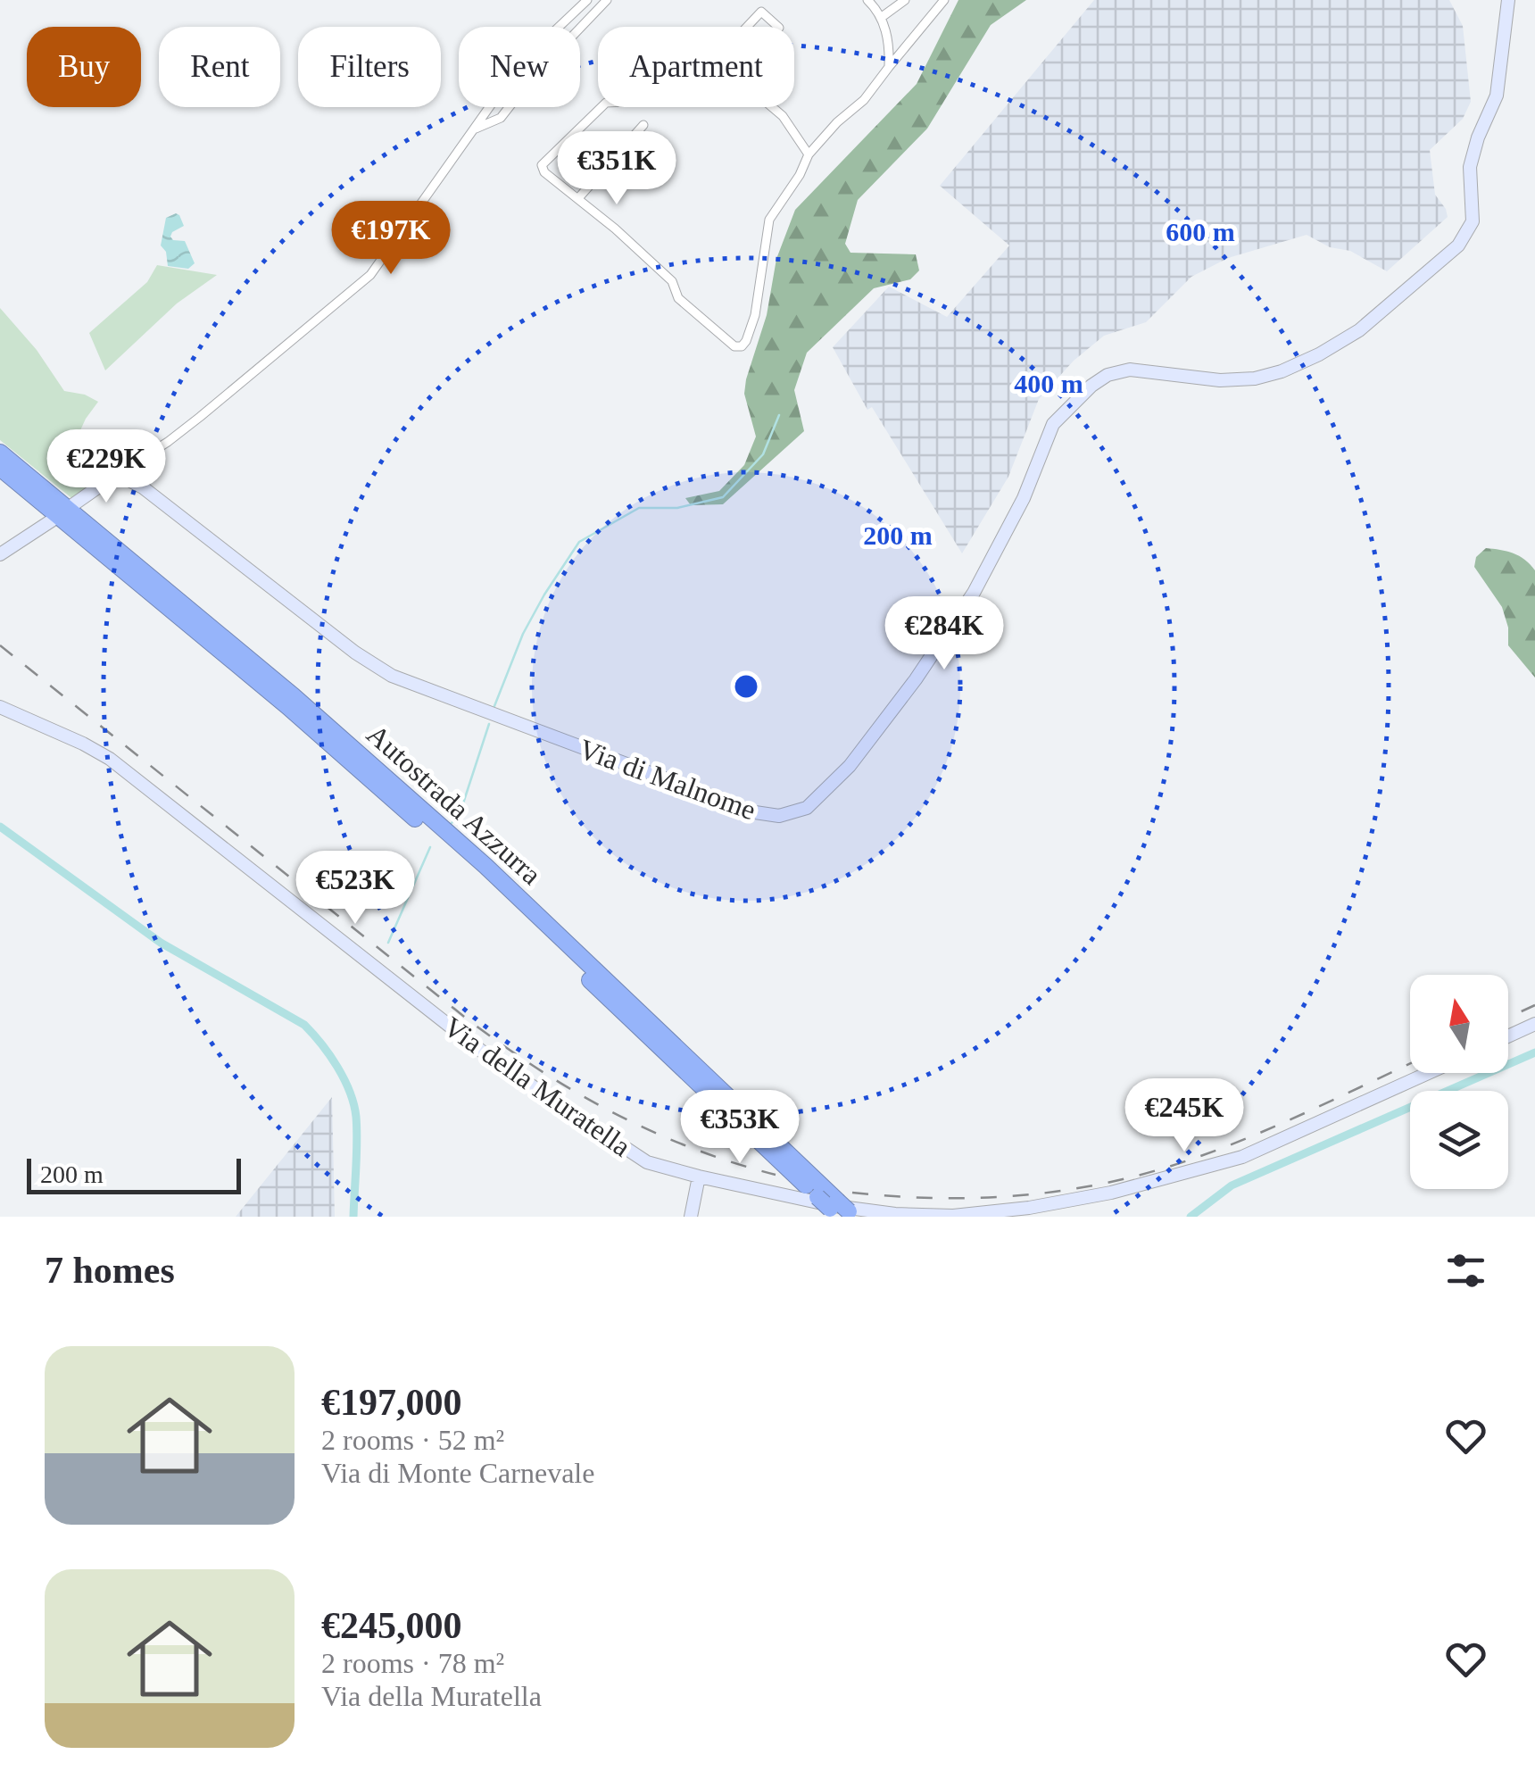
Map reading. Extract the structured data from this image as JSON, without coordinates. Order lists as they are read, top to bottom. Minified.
{"streets":{"highway":["Autostrada Azzurra"],"street":["Via di Malnome","Via della Muratella"]},"scale_bar":"200 m","north":"top","page":{"chip":["Buy","Rent","Filters","New","Apartment"],"price":["€351K","€197K","€229K","€284K","€523K","€245K","€353K"],"scale":"200 m","heading":"7 homes","list":[{"name":"€197,000","note":"2 rooms · 52 m² · Via di Monte Carnevale"},{"name":"€245,000","note":"2 rooms · 78 m² · Via della Muratella"}]},"rings":["600 m","400 m","200 m"]}
